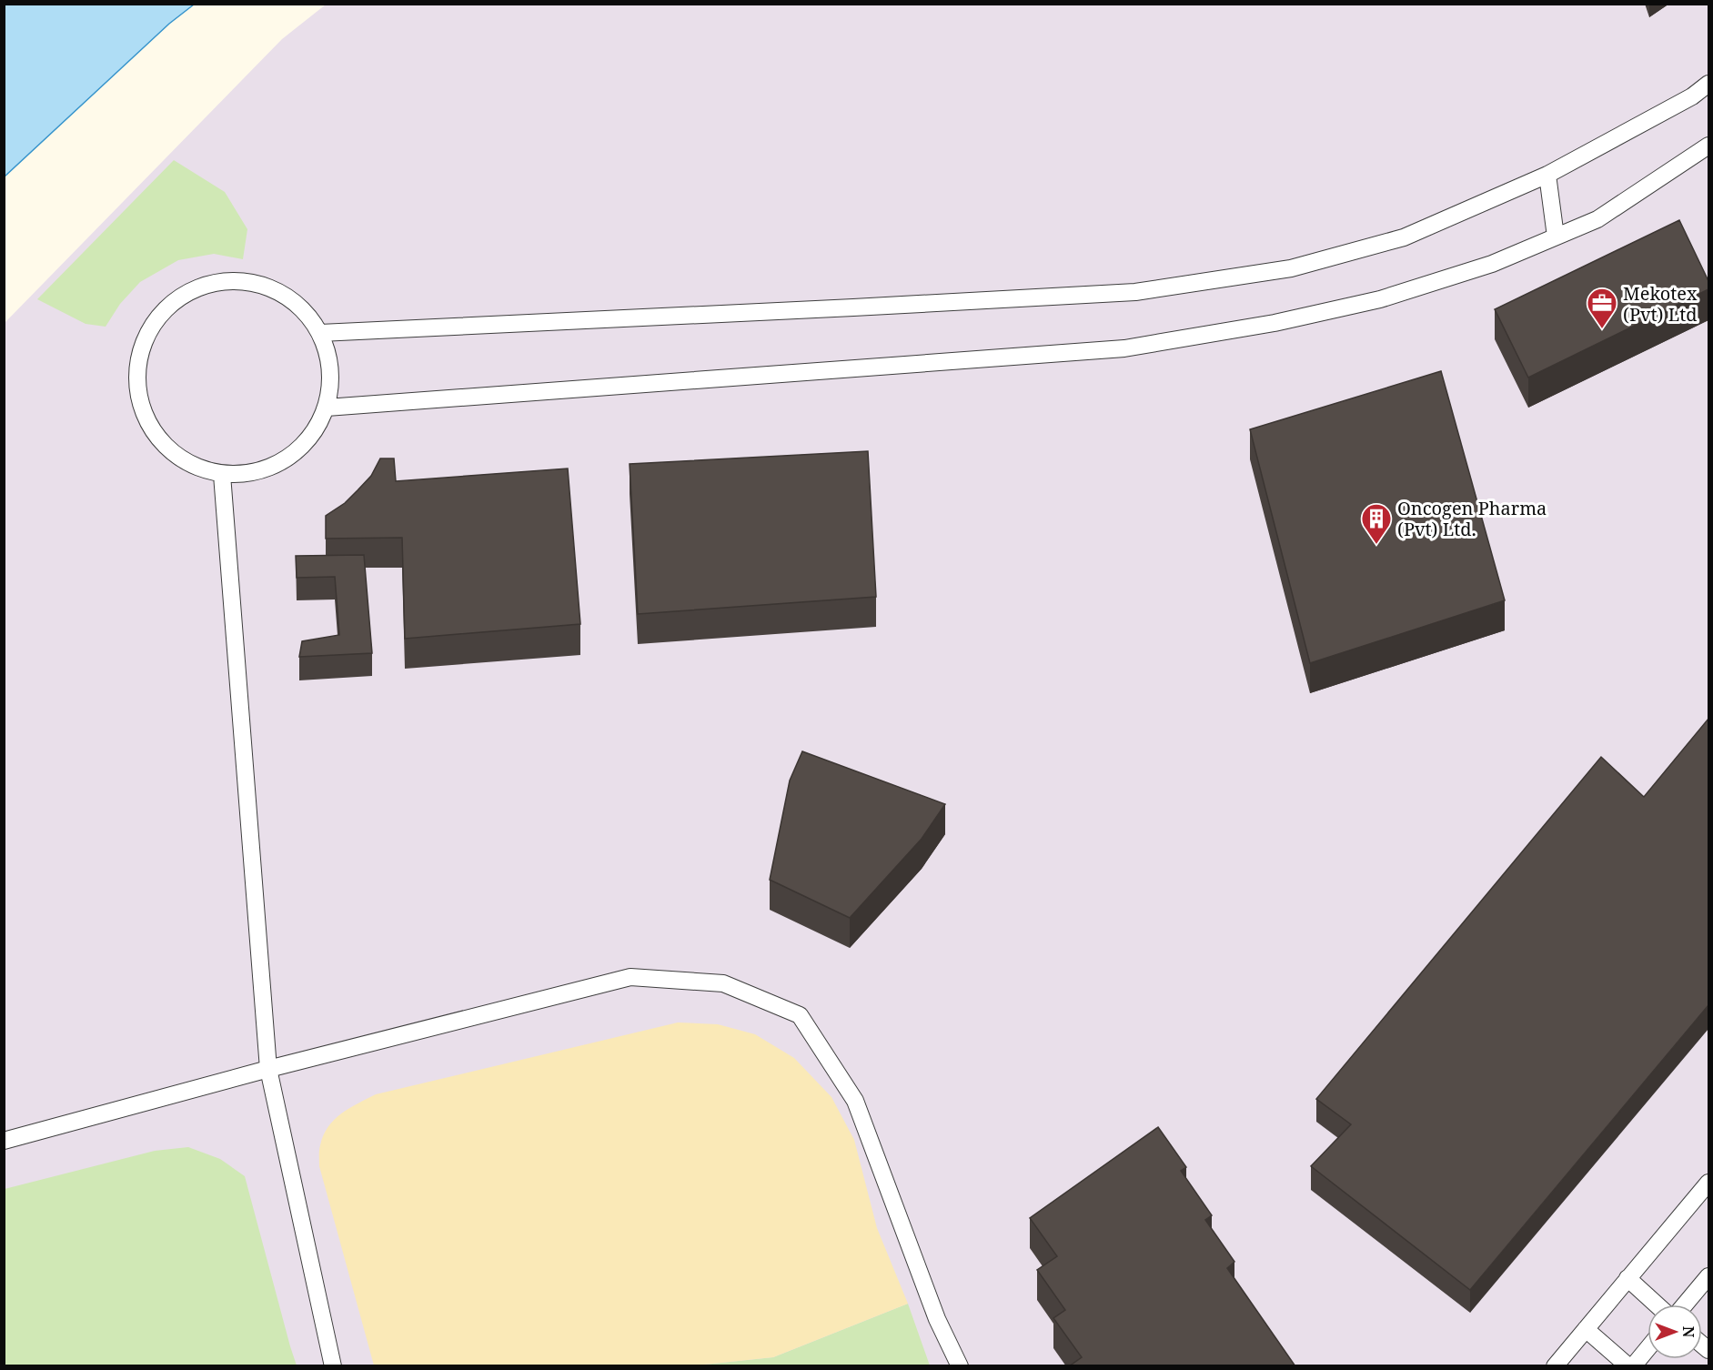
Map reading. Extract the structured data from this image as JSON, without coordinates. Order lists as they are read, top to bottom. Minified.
{"places":{"office":["Mekotex (Pvt) Ltd"],"building":["Oncogen Pharma (Pvt) Ltd."]},"north":"right"}
